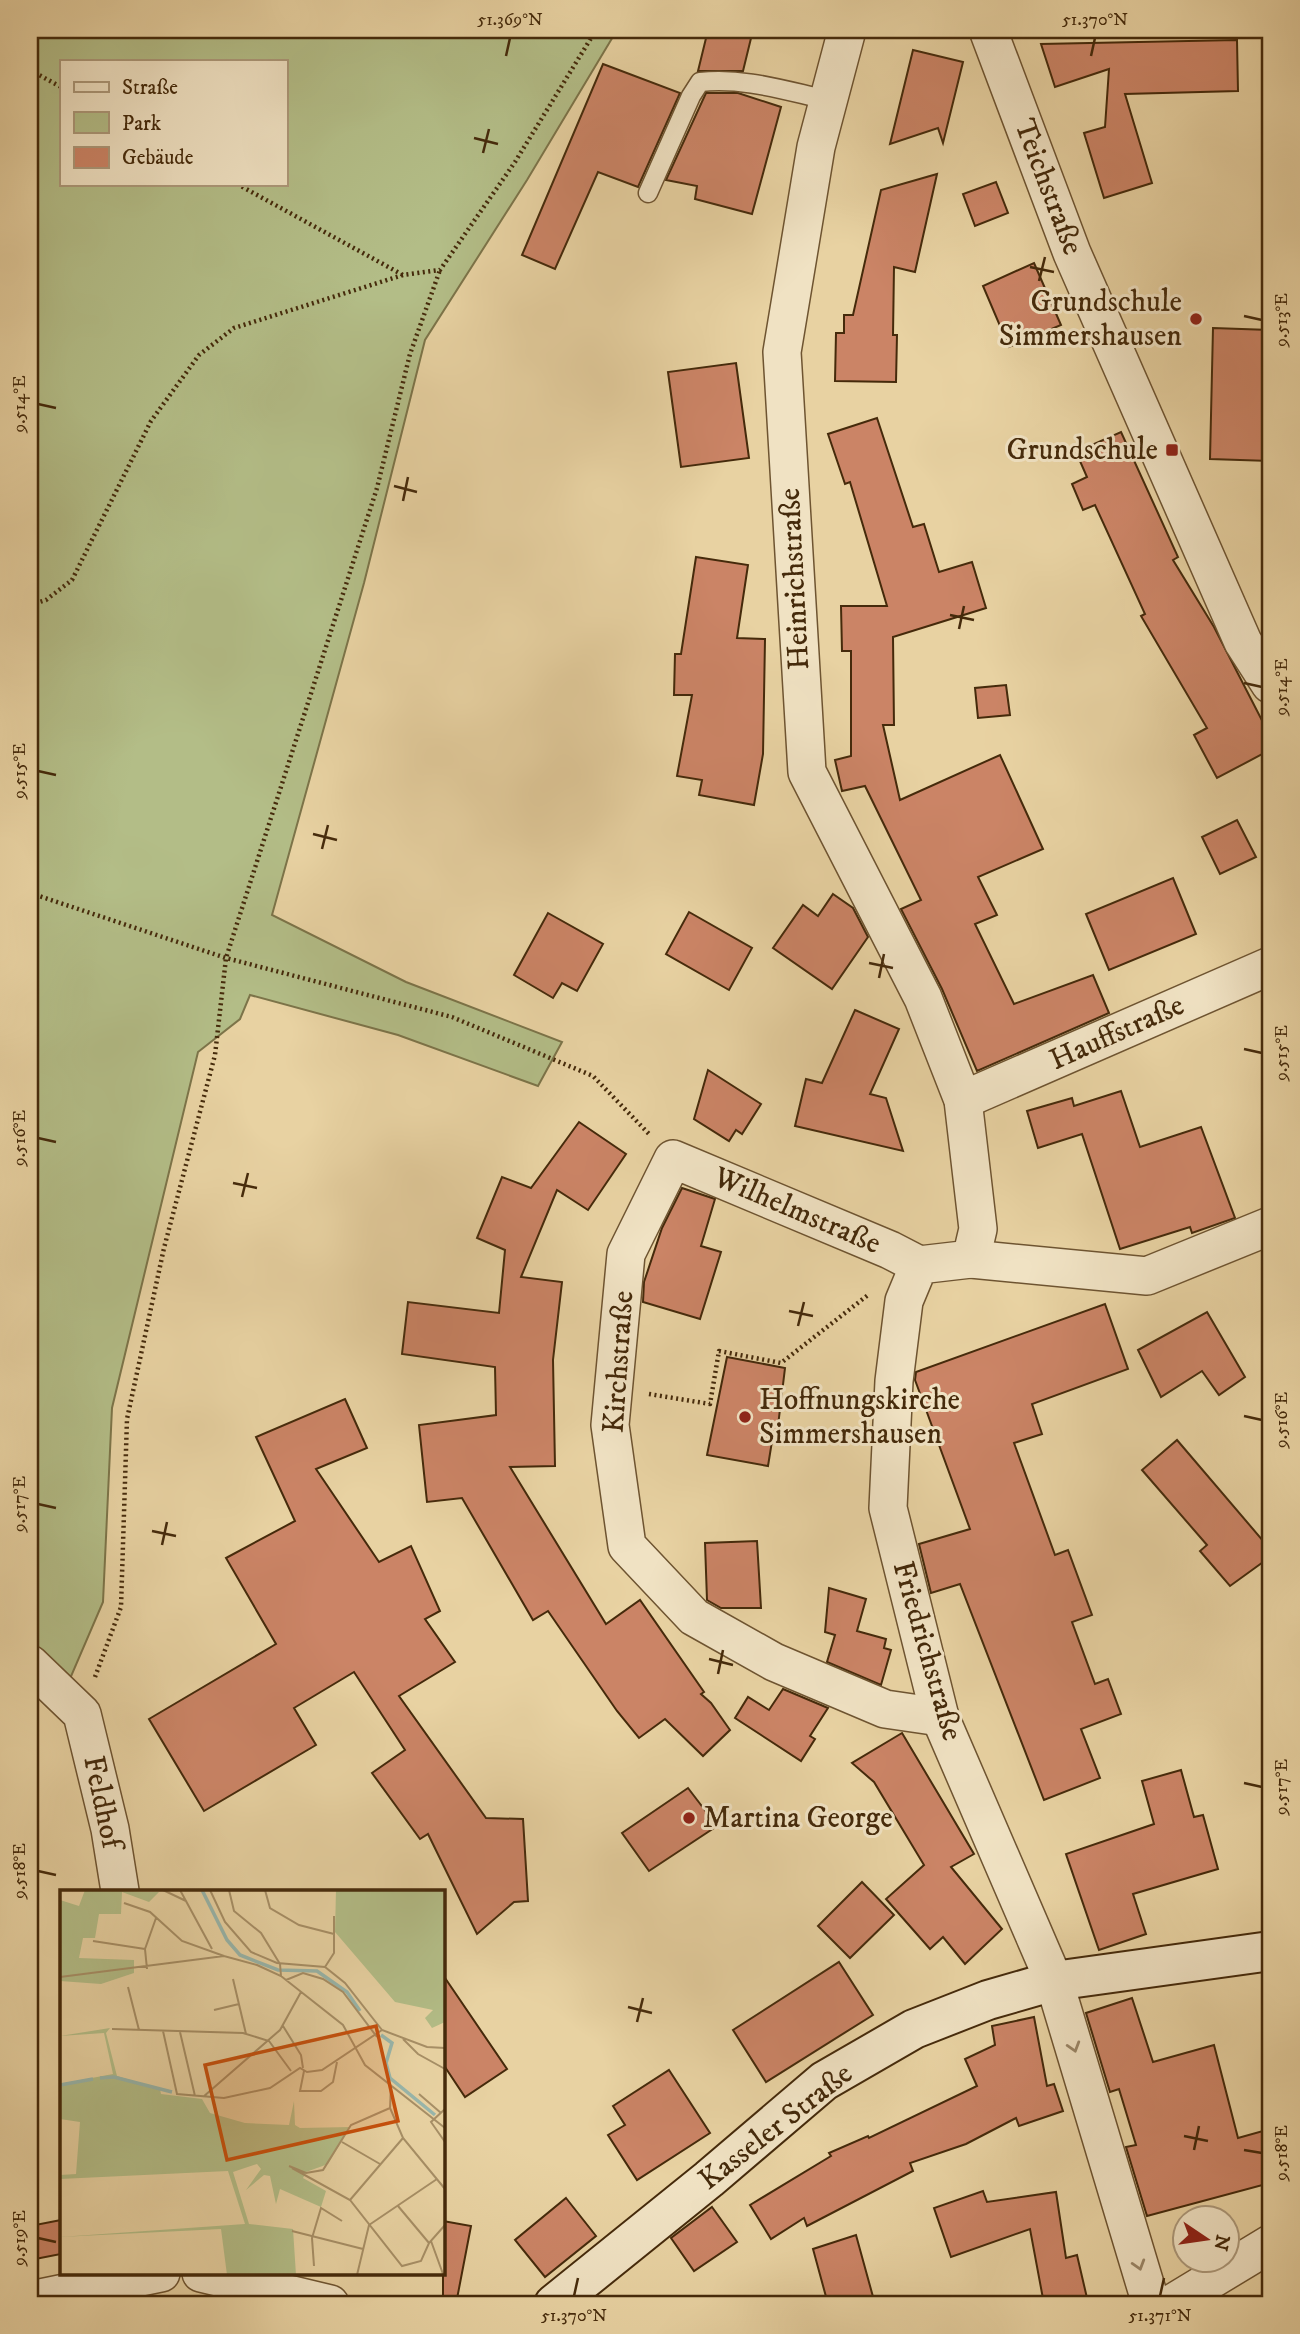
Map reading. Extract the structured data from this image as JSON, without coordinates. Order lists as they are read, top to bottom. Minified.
{"streets":{"street":["Teichstraße","Heinrichstraße","Hauffstraße","Wilhelmstraße","Kirchstraße","Friedrichstraße","Feldhof","Kasseler Straße"]},"crossings":[["Heinrichstraße","Hauffstraße"],["Wilhelmstraße","Kirchstraße"],["Wilhelmstraße","Friedrichstraße"],["Kirchstraße","Friedrichstraße"],["Friedrichstraße","Kasseler Straße"]],"places":{"other":["Grundschule Simmershausen","Hoffnungskirche Simmershausen","Martina George"],"transit":["Grundschule"]},"legend":["Straße","Park","Gebäude"],"north":"right","coordinates":["51.369°N","51.370°N","9.513°E","9.514°E","9.515°E","9.516°E","9.517°E","9.518°E","9.519°E","51.371°N"]}
